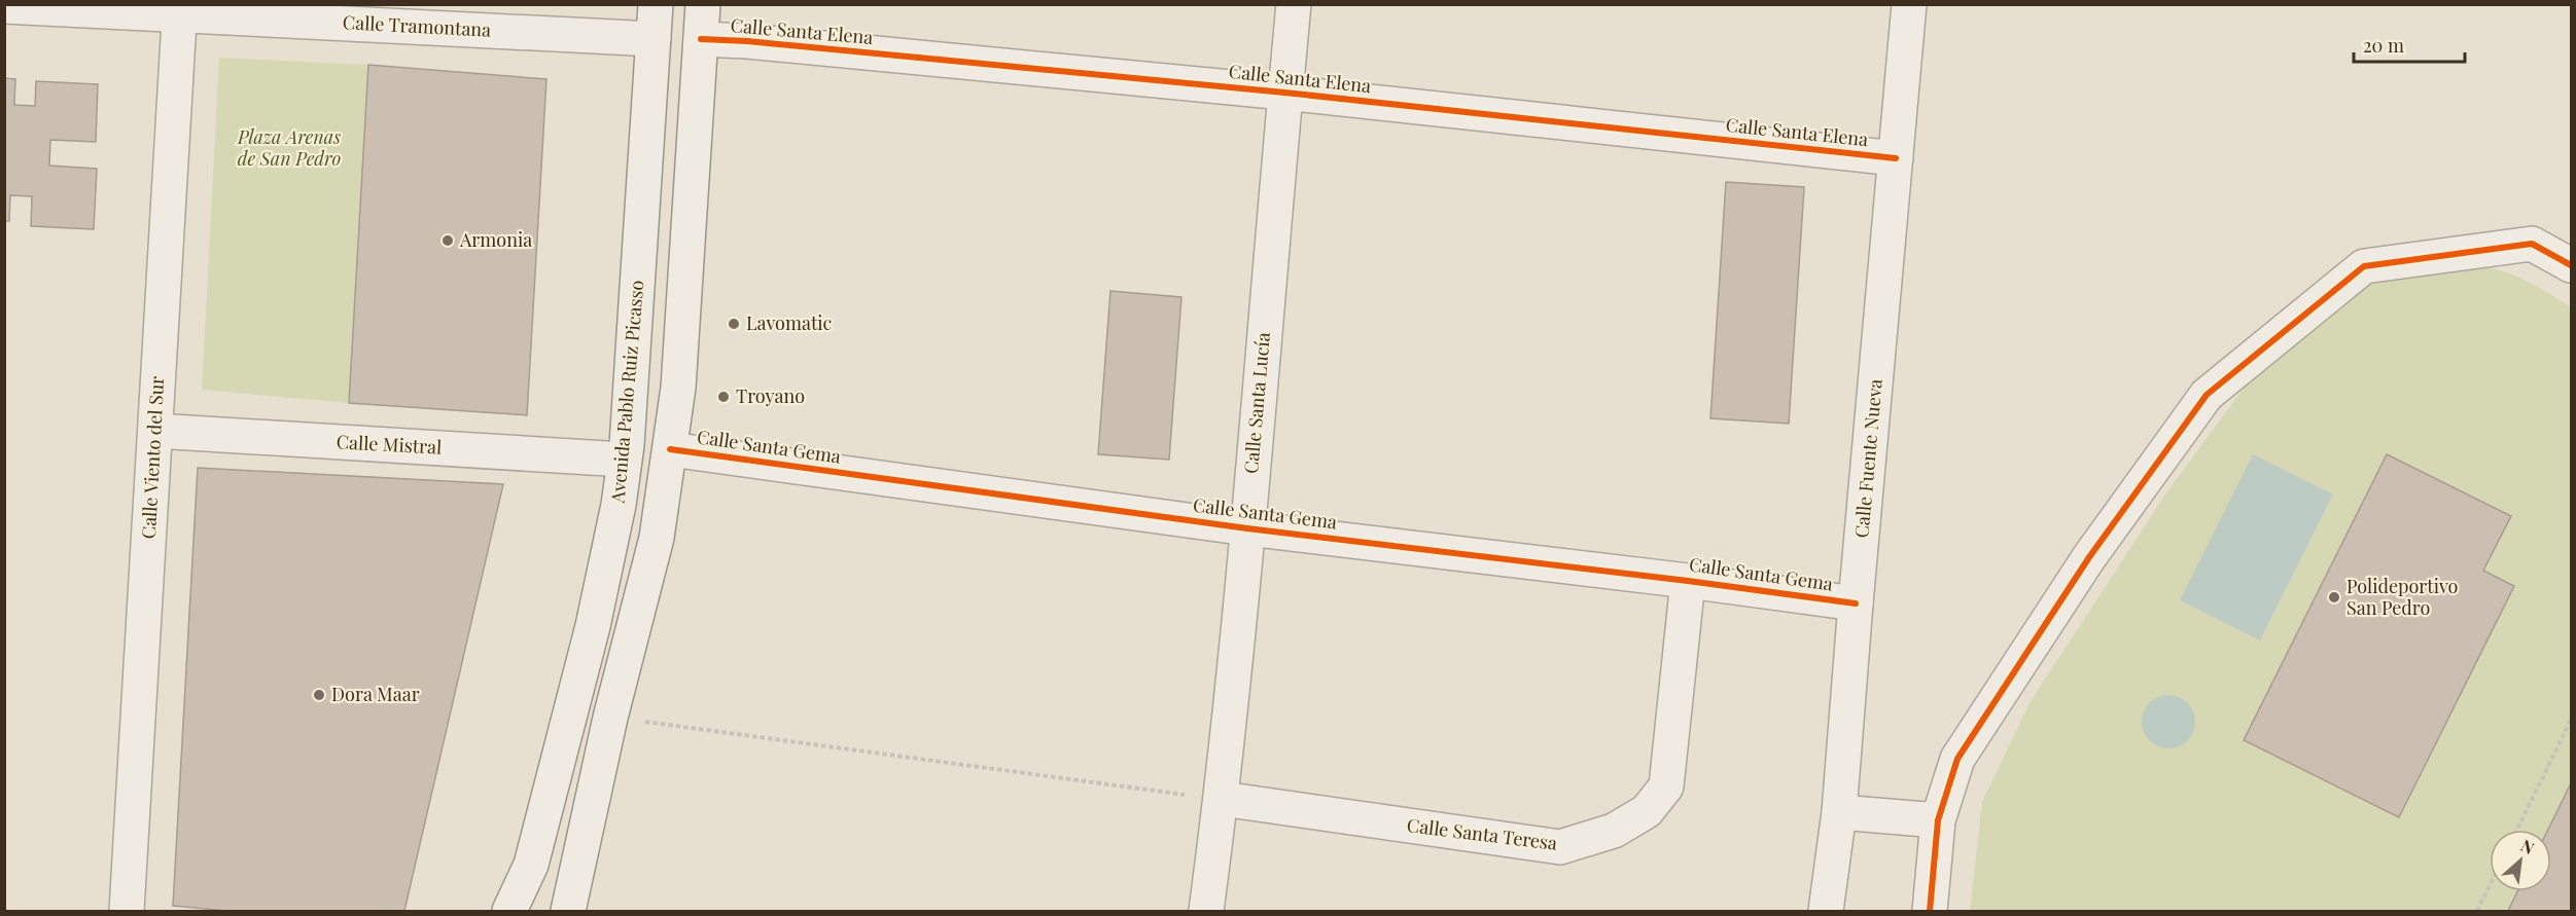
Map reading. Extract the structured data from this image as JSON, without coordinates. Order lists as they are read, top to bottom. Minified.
{"streets":{"street":["Calle Tramontana","Calle Santa Elena","Avenida Pablo Ruiz Picasso","Calle Santa Lucía","Calle Mistral","Calle Santa Gema","Calle Viento del Sur","Calle Fuente Nueva","Calle Santa Teresa"]},"crossings":[["Calle Tramontana","Avenida Pablo Ruiz Picasso"],["Calle Tramontana","Calle Viento del Sur"],["Calle Santa Elena","Calle Santa Lucía"],["Calle Santa Elena","Calle Fuente Nueva"],["Avenida Pablo Ruiz Picasso","Calle Mistral"],["Calle Santa Lucía","Calle Santa Gema"],["Calle Santa Lucía","Calle Santa Teresa"],["Calle Mistral","Calle Viento del Sur"],["Calle Santa Gema","Calle Fuente Nueva"],["Calle Santa Gema","Calle Santa Teresa"]],"parks":["Plaza Arenas de San Pedro"],"places":["Armonia","Lavomatic","Troyano","Polideportivo San Pedro","Dora Maar"],"scale_bar":"20 m","north":"top right"}
